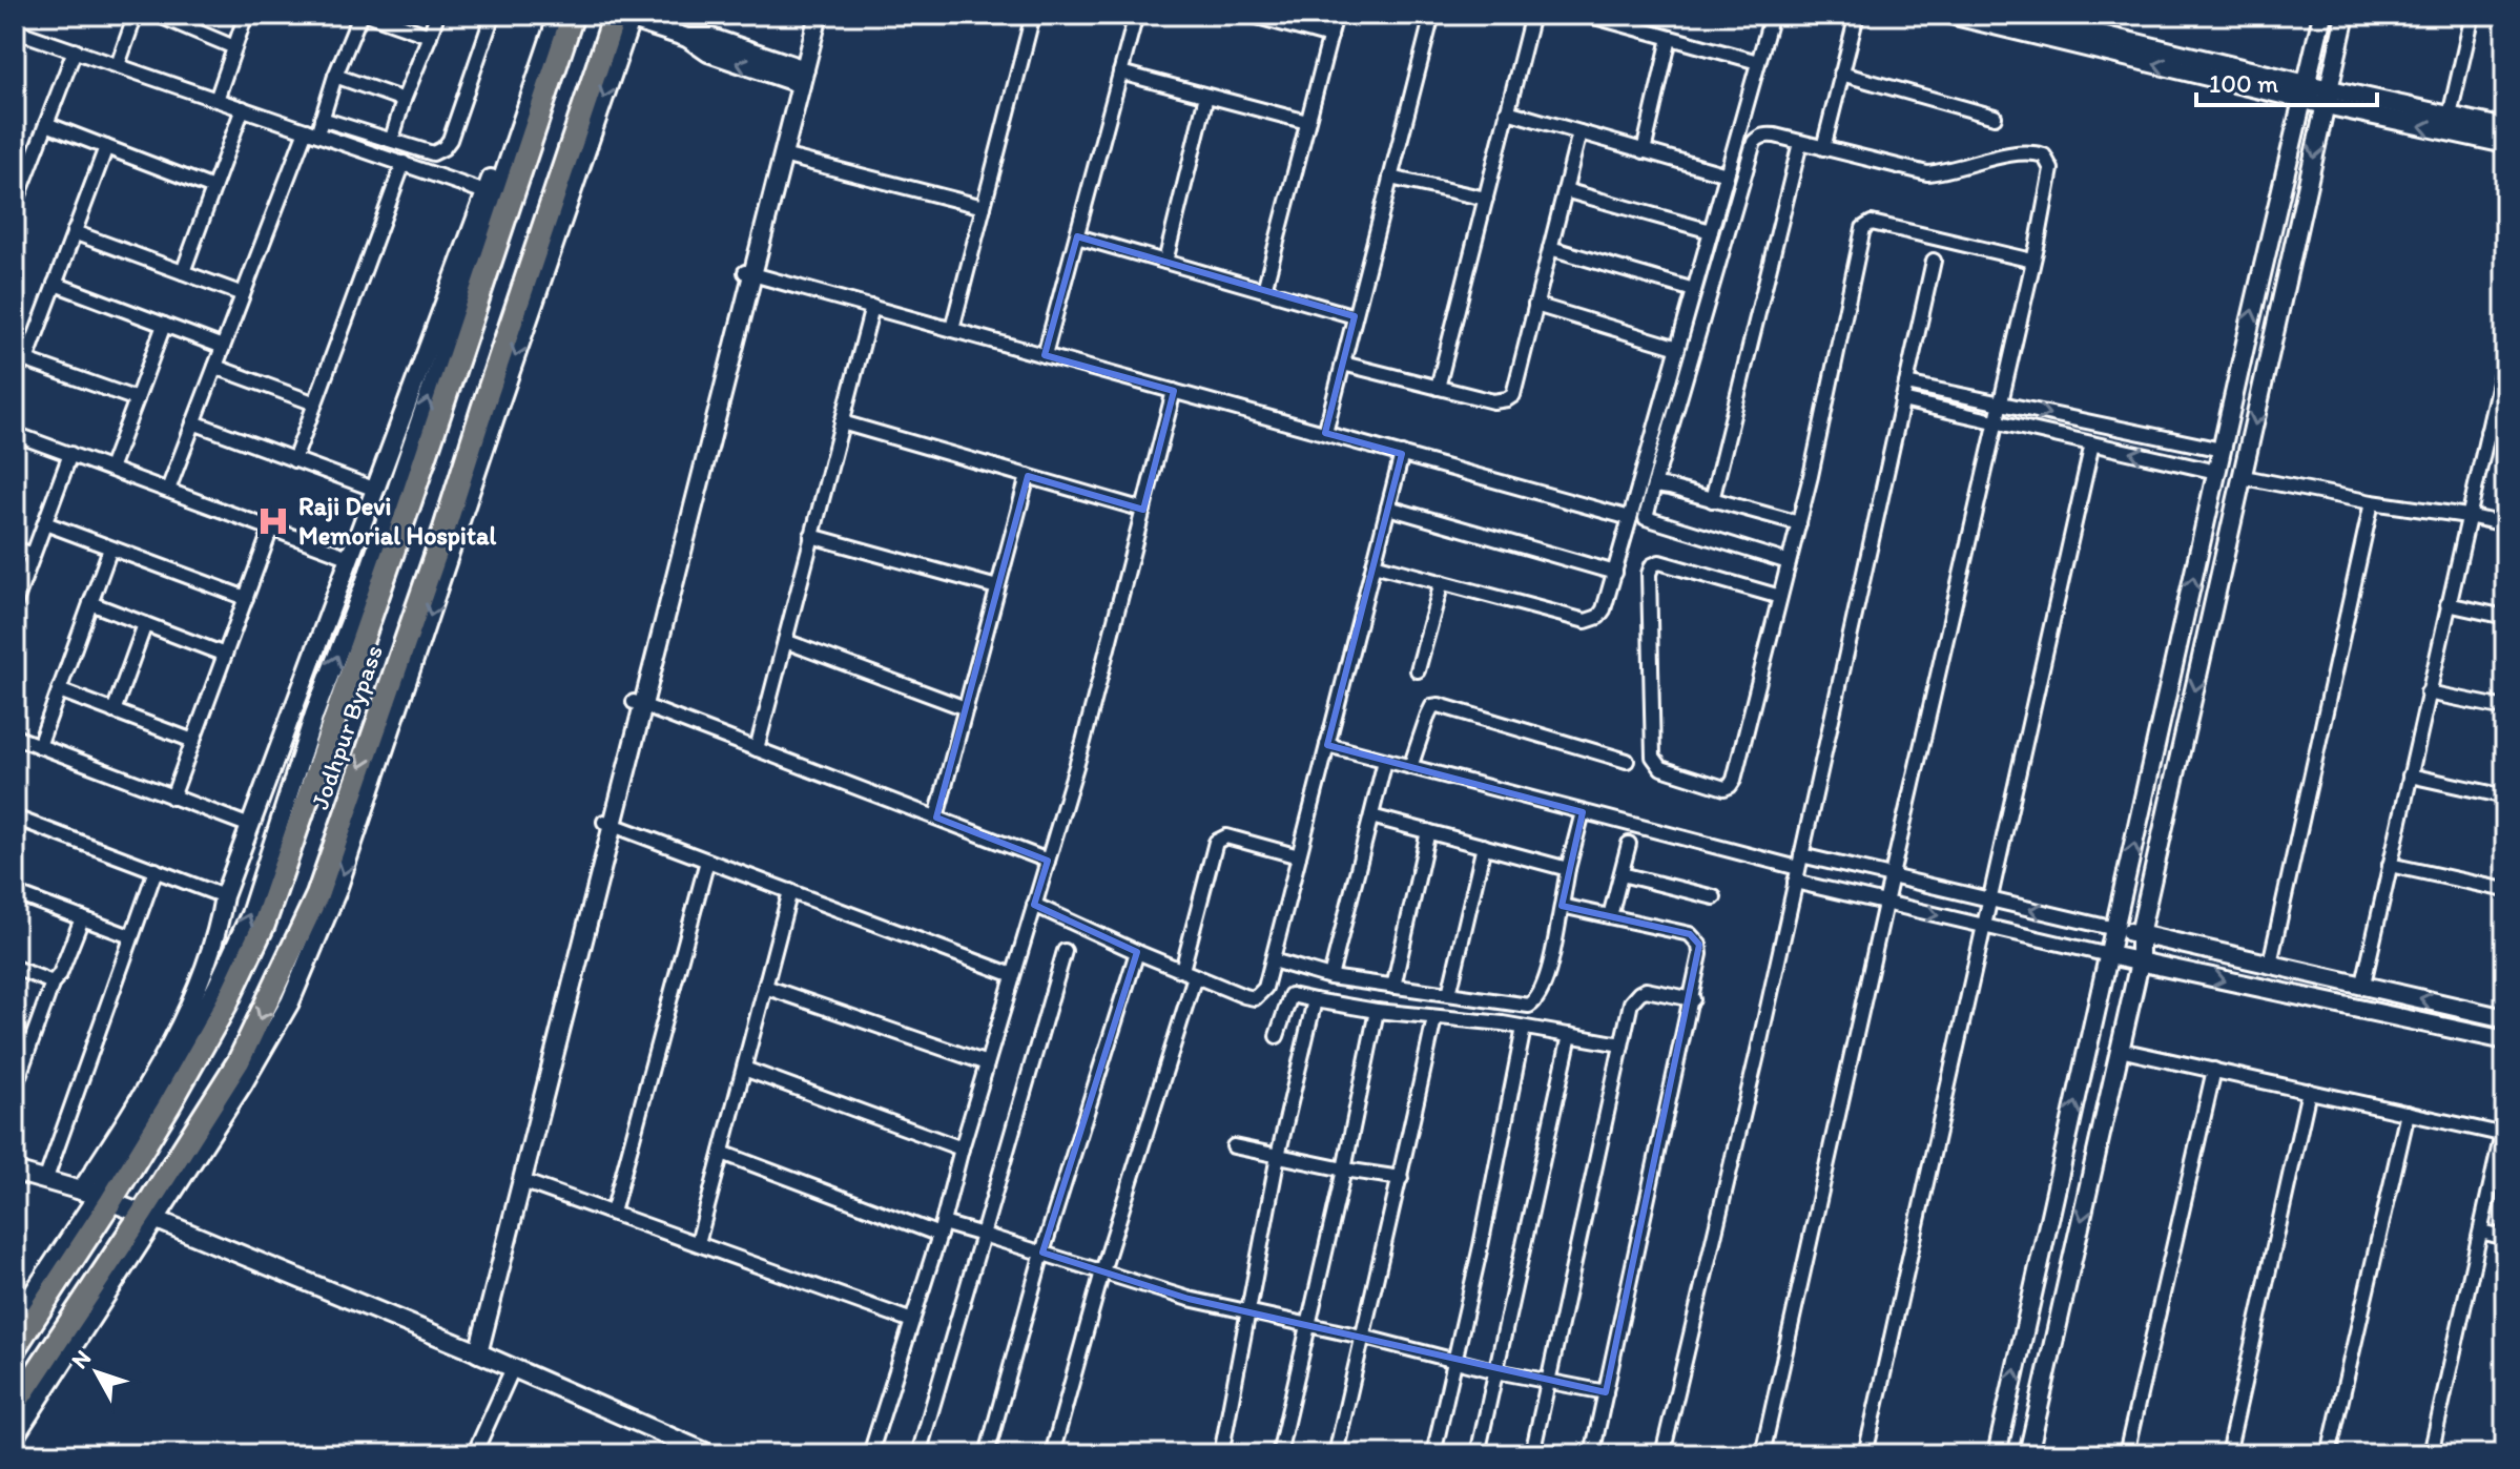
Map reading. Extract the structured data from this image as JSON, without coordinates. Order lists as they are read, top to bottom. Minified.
{"streets":{"highway":["Jodhpur Bypass"]},"places":{"hospital":["Raji Devi Memorial Hospital"]},"scale_bar":"100 m","north":"top left"}
